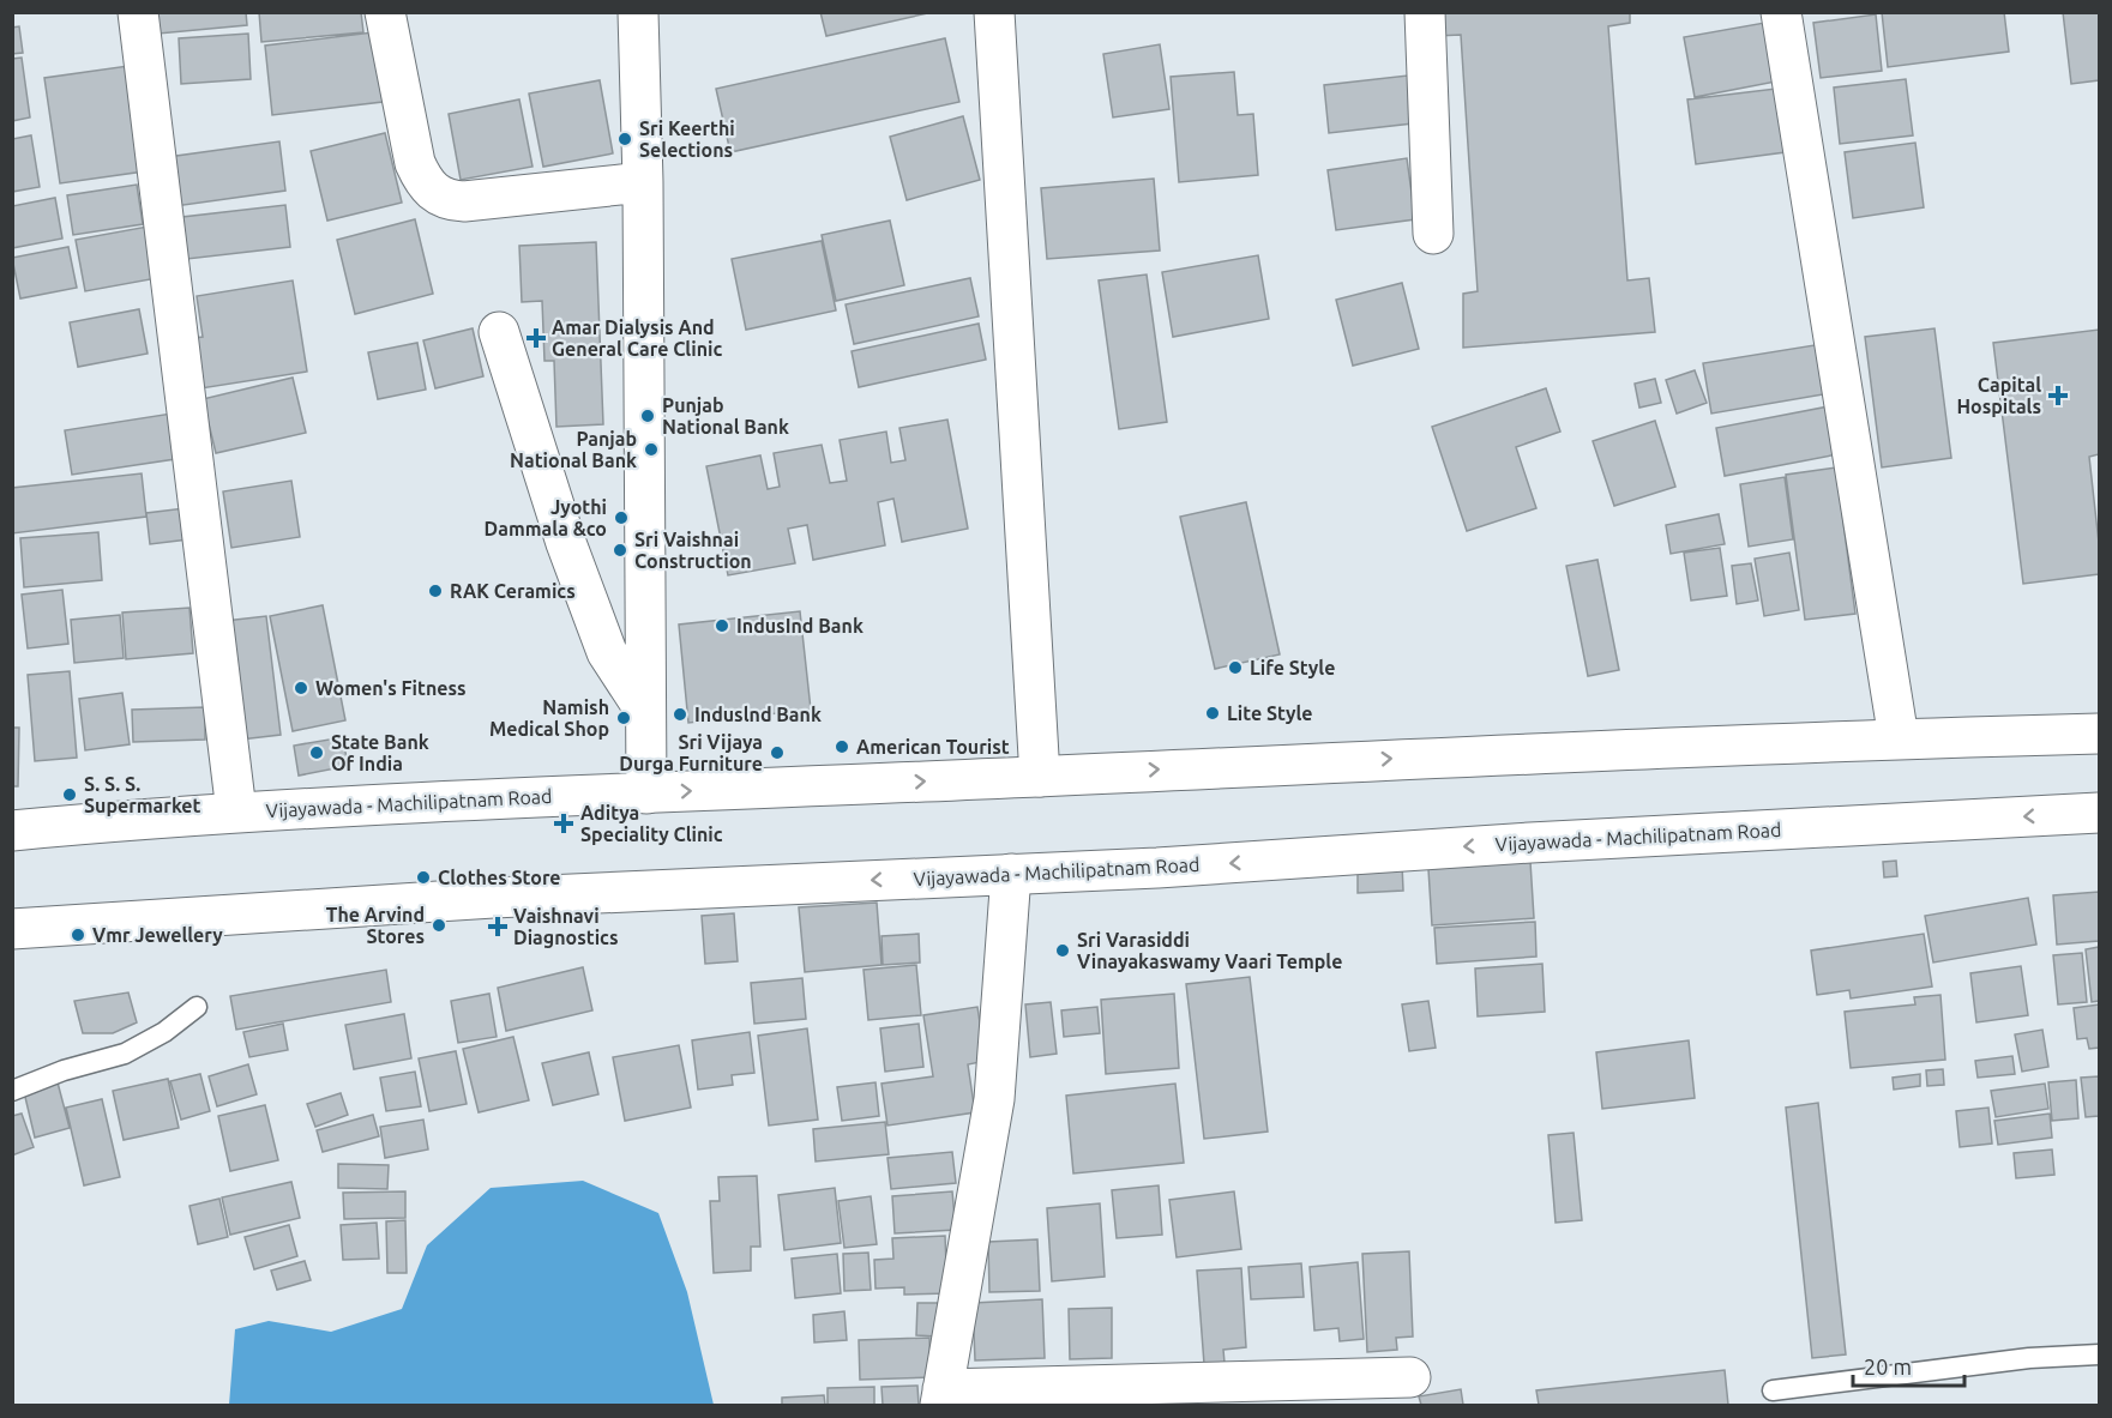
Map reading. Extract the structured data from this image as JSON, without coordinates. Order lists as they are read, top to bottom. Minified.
{"streets":{"main road":["Vijayawada - Machilipatnam Road"]},"places":{"other":["Sri Keerthi Selections","Punjab National Bank","Panjab National Bank","Jyothi Dammala &co","Sri Vaishnai Construction","RAK Ceramics","IndusInd Bank","Life Style","Women's Fitness","Lite Style","Induslnd Bank","Namish Medical Shop","American Tourist","State Bank Of India","Sri Vijaya Durga Furniture","S. S. S. Supermarket","Clothes Store","The Arvind Stores","Vmr Jewellery","Sri Varasiddi Vinayakaswamy Vaari Temple"],"health":["Amar Dialysis And General Care Clinic","Capital Hospitals","Aditya Speciality Clinic","Vaishnavi Diagnostics"]},"scale_bar":"20 m"}
